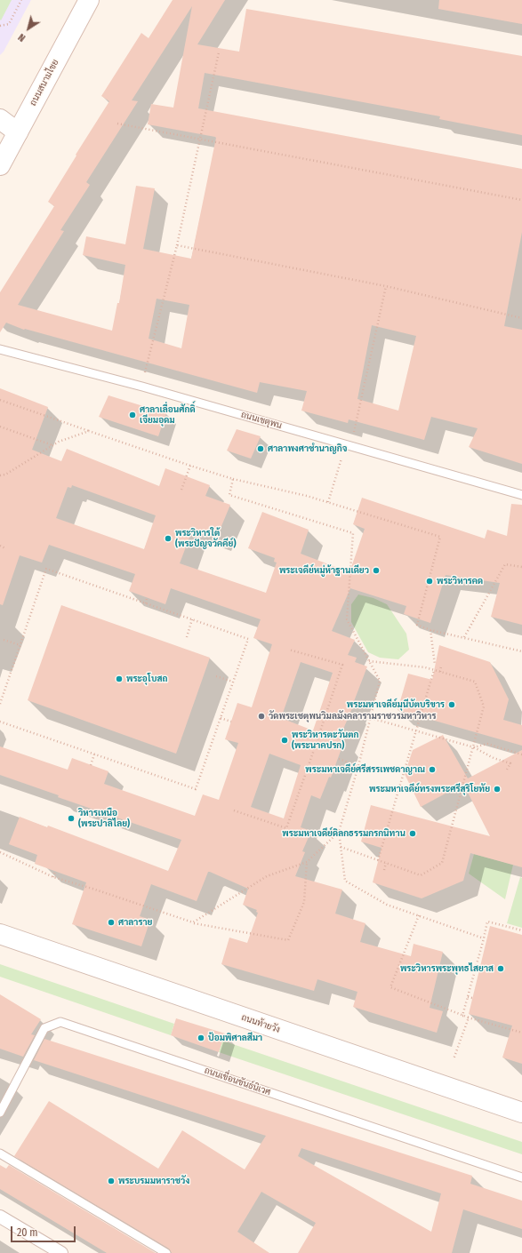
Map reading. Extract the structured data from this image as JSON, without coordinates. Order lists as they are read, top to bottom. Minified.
{"streets":{"street":["ถนนสนามไชย","ถนนท้ายวัง"],"lane":["ถนนเชตุพน","ถนนเขื่อนขันธ์นิเวศ"]},"places":["ศาลาเลื่อนศักดิ์ เจียมอุดม","ศาลาพงศาชำนาญกิจ","พระวิหารใต้ (พระปัญจวัคคีย์)","พระเจดีย์หมู่ห้าฐานเดียว","พระวิหารคด","พระอุโบสถ","พระมหาเจดีย์มุนีบัตบริขาร","วัดพระเชตุพนวิมลมังคลารามราชวรมหาวิหาร","พระวิหารตะวันตก (พระนาคปรก)","พระมหาเจดีย์ศรีสรรเพชดาญาณ","พระมหาเจดีย์ทรงพระศรีสุริโยทัย","วิหารเหนือ (พระปาลิไลย)","พระมหาเจดีย์ดิลกธรรมกรกนิทาน","ศาลาราย","พระวิหารพระพุทธไสยาส","ป้อมพิศาลสีมา","พระบรมมหาราชวัง"],"scale_bar":"20 m","north":"bottom left"}
